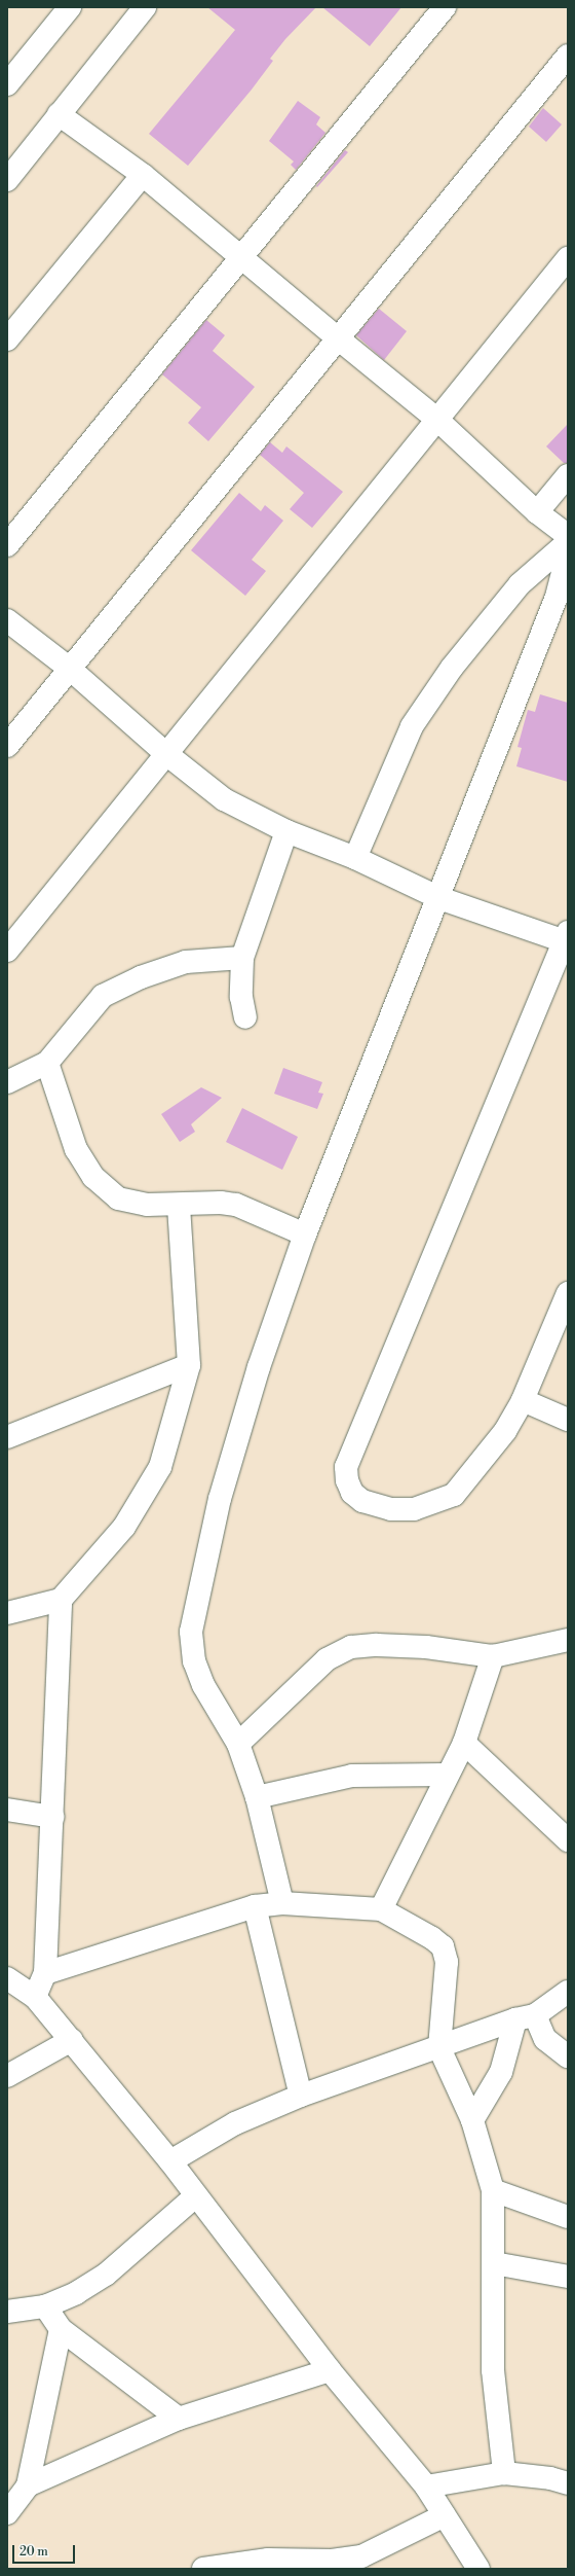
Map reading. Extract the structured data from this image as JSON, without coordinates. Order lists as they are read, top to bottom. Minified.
{"scale_bar":"20 m"}
